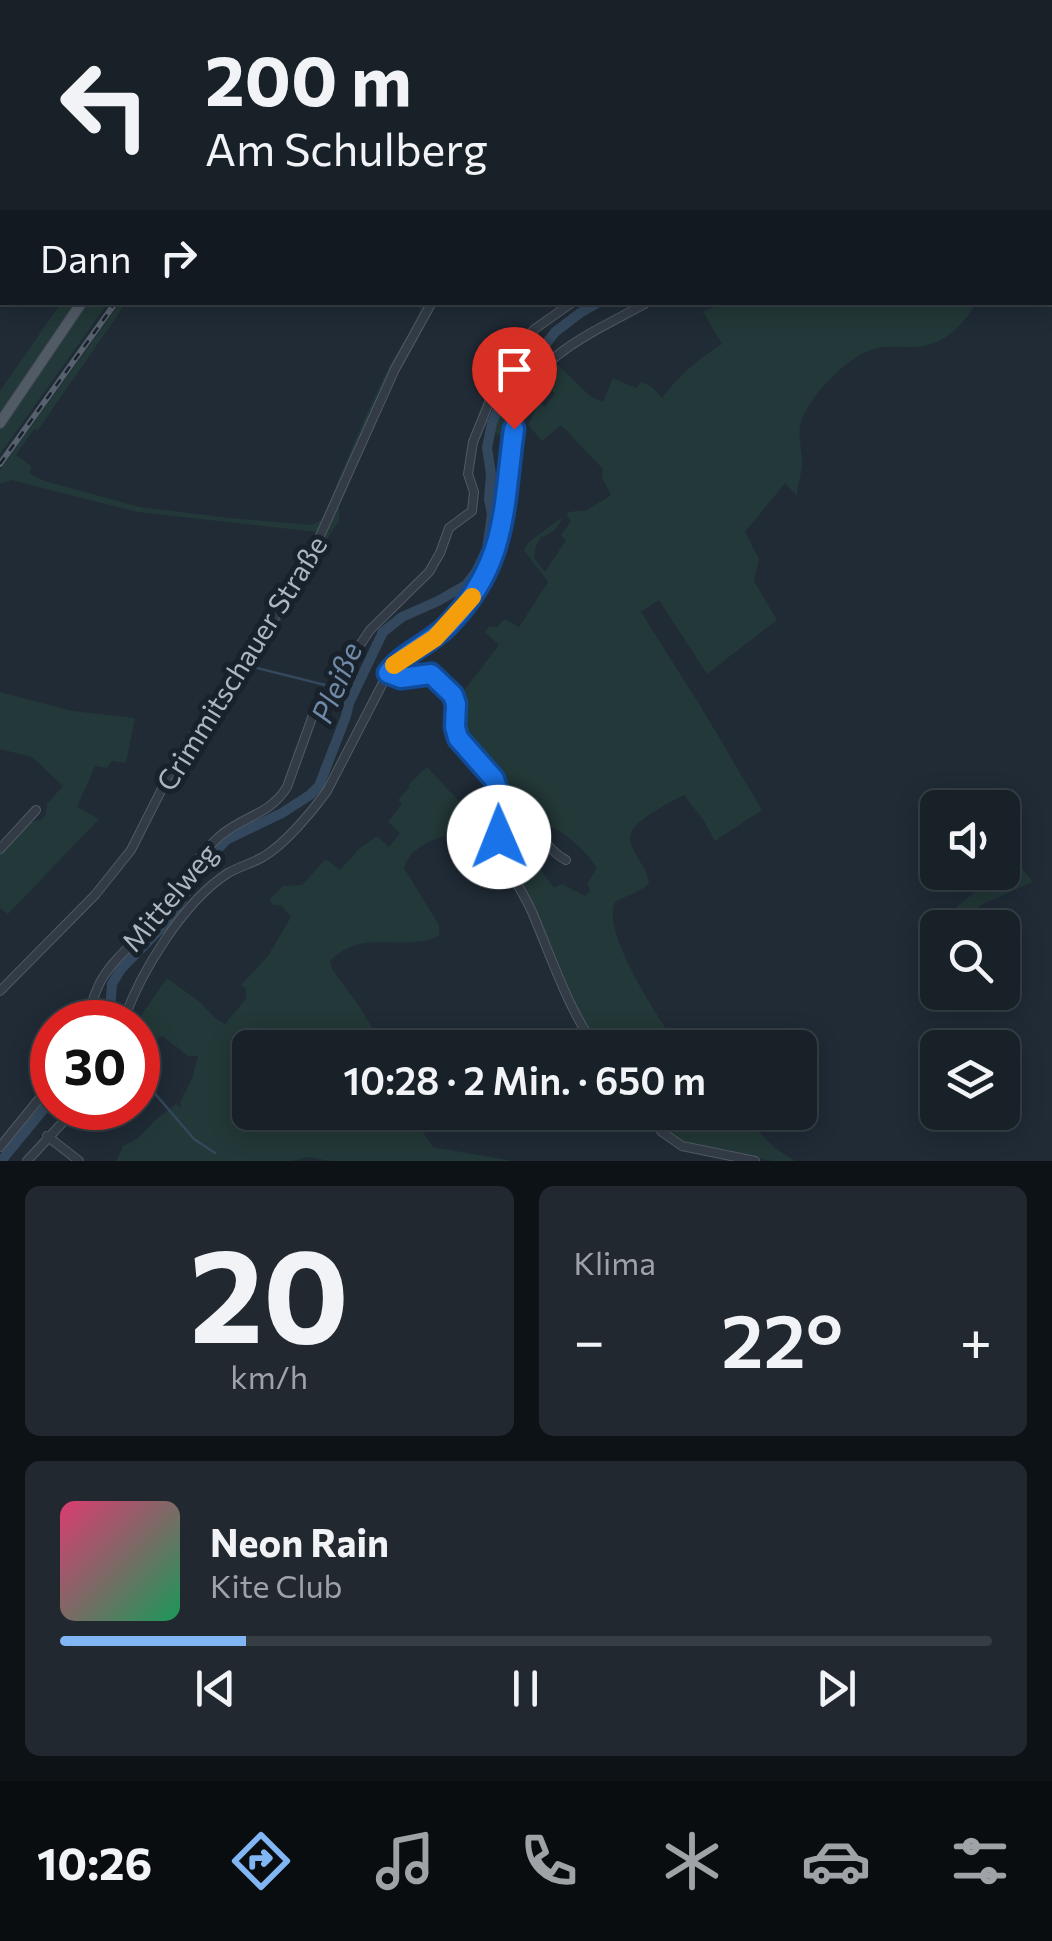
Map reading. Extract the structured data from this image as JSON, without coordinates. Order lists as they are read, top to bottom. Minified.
{"streets":{"street":["Crimmitschauer Straße","Mittelweg"]},"water":["Pleiße"],"page":{"turn":["200 m","Am Schulberg"],"then":"Dann","limit":"30","trip":"10:28 · 2 Min. · 650 m","tile":[["20","km/h"],"Klima"],"heat":["−","22°","+"],"song":["Neon Rain","Kite Club"],"tabs":"10:26"}}
